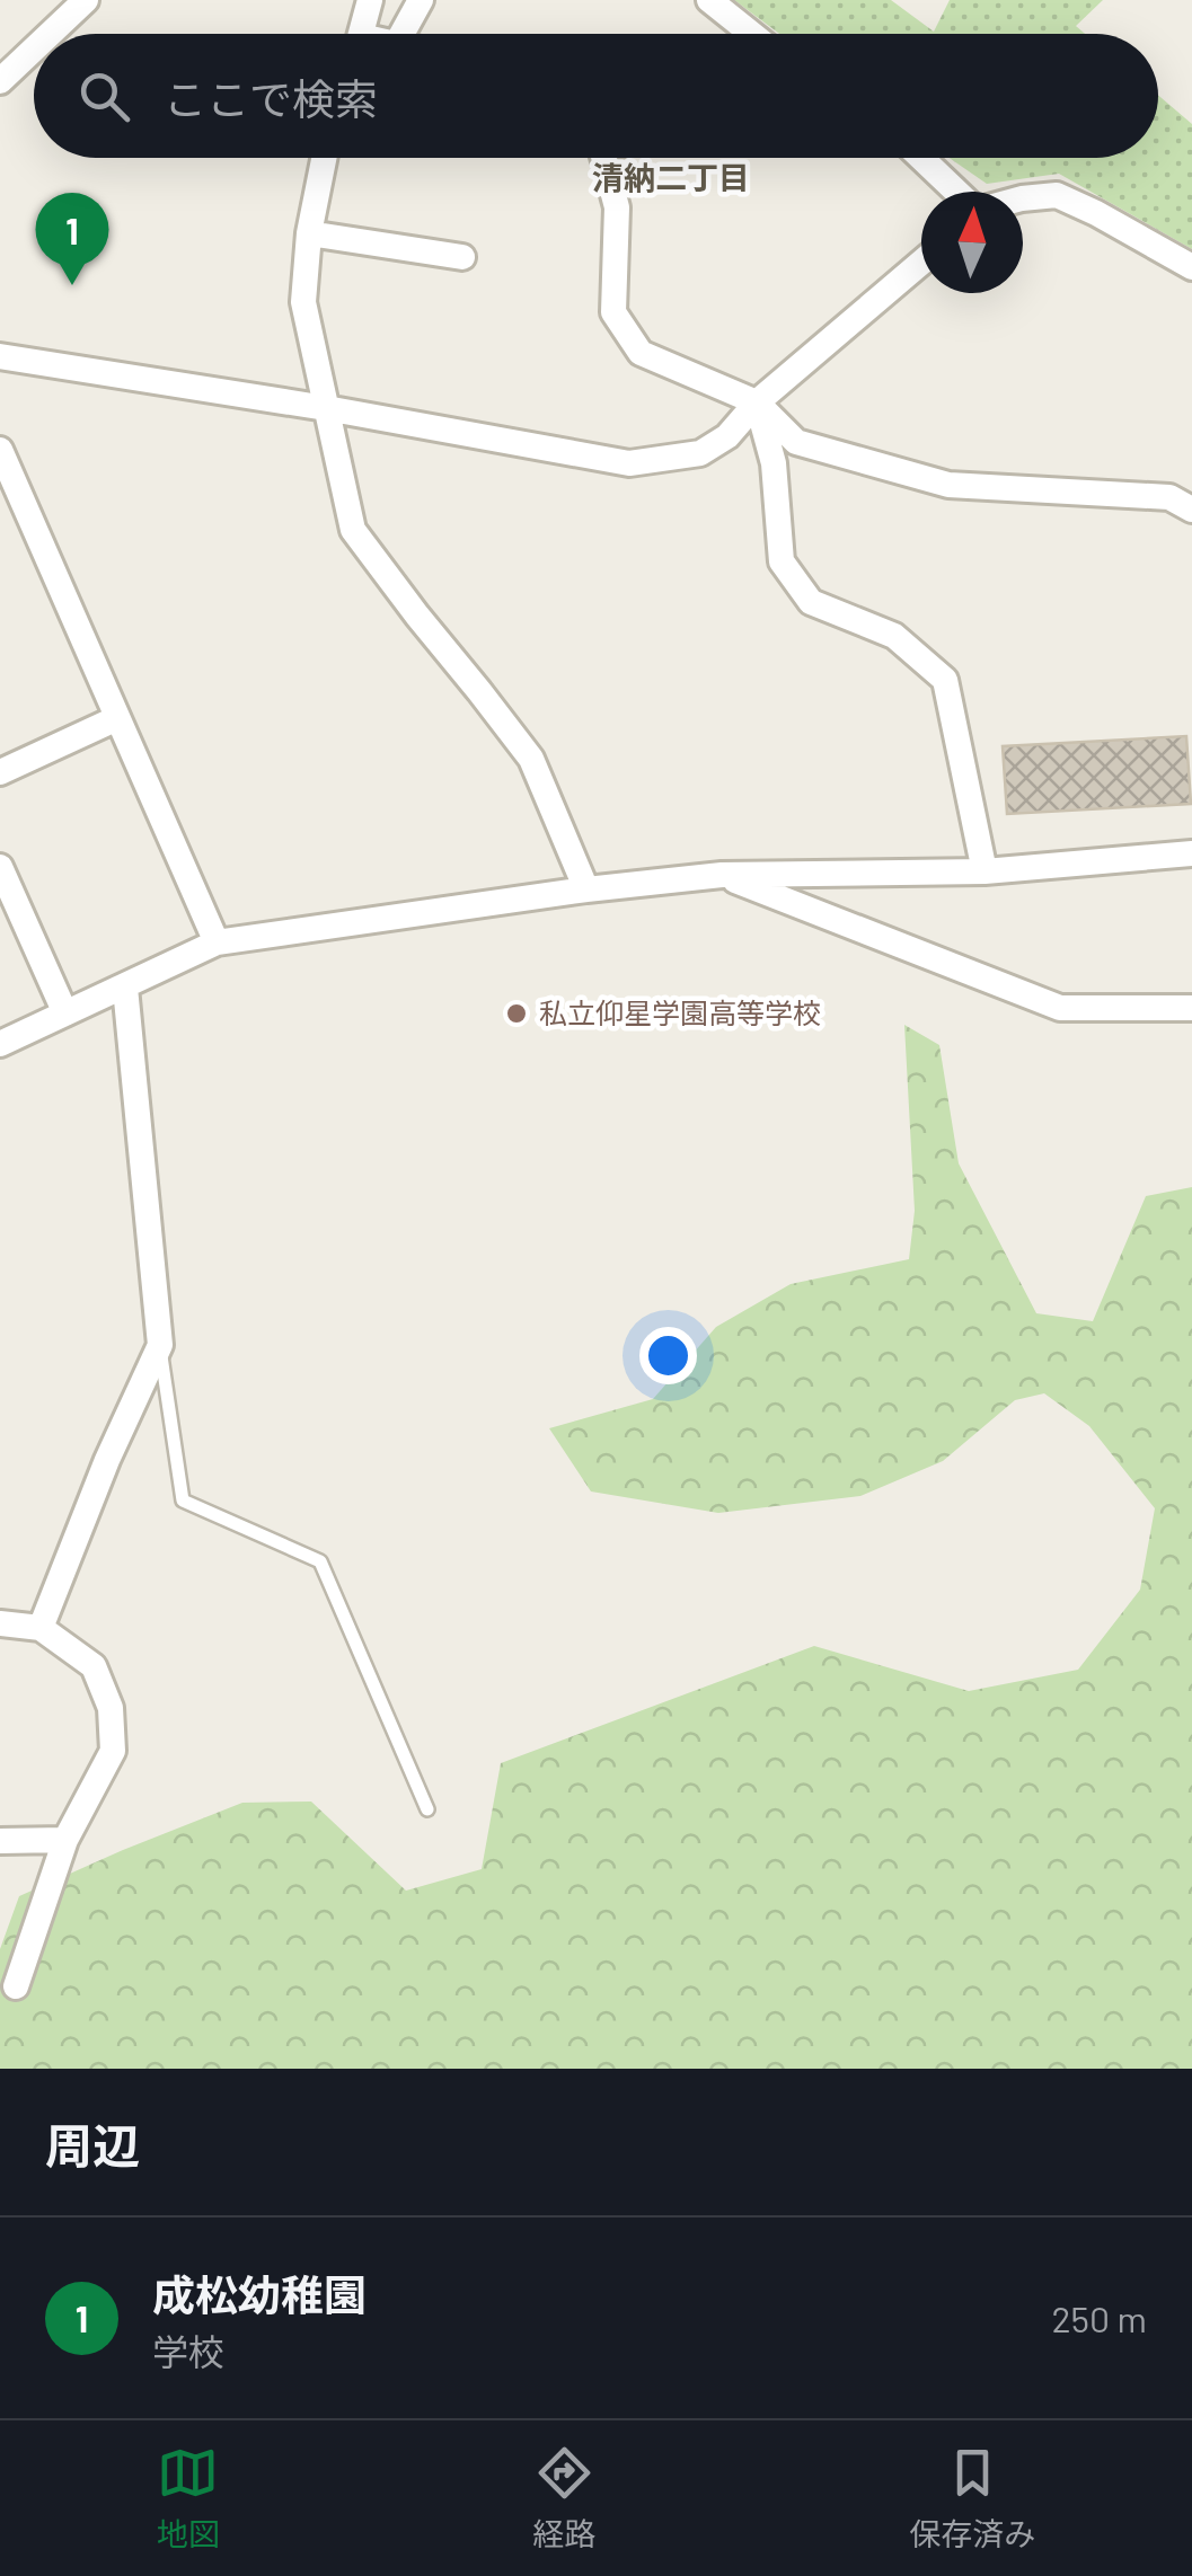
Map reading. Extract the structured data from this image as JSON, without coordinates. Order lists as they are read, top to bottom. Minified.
{"districts":["清納二丁目"],"places":["私立仰星学園高等学校"],"north":"top","page":{"search":"ここで検索","pins":"1","heading":"周辺","list":[{"mark":"1","name":"成松幼稚園","note":"学校","value":"250 m"}],"nav":["地図","経路","保存済み"]}}
